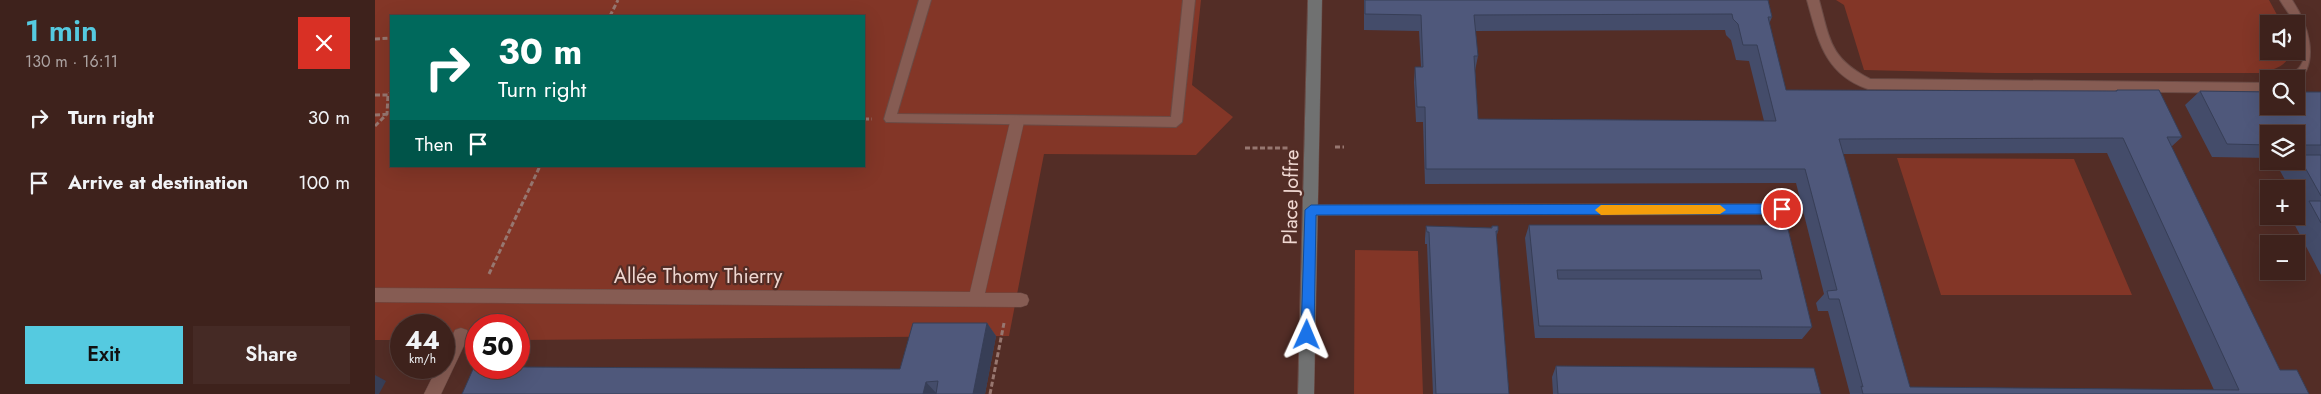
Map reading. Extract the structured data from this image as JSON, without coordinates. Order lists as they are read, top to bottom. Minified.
{"streets":{"main road":["Place Joffre"],"street":["Allée Thomy Thierry"]},"page":{"heading":["1 min","130 m · 16:11"],"map_buttons":["+","−"],"turn":["30 m","Turn right"],"list":[{"name":"Turn right","value":"30 m"},{"name":"Arrive at destination","value":"100 m"}],"then":"Then","speed":"44 km/h","limit":"50","buttons":["Exit","Share"]}}
